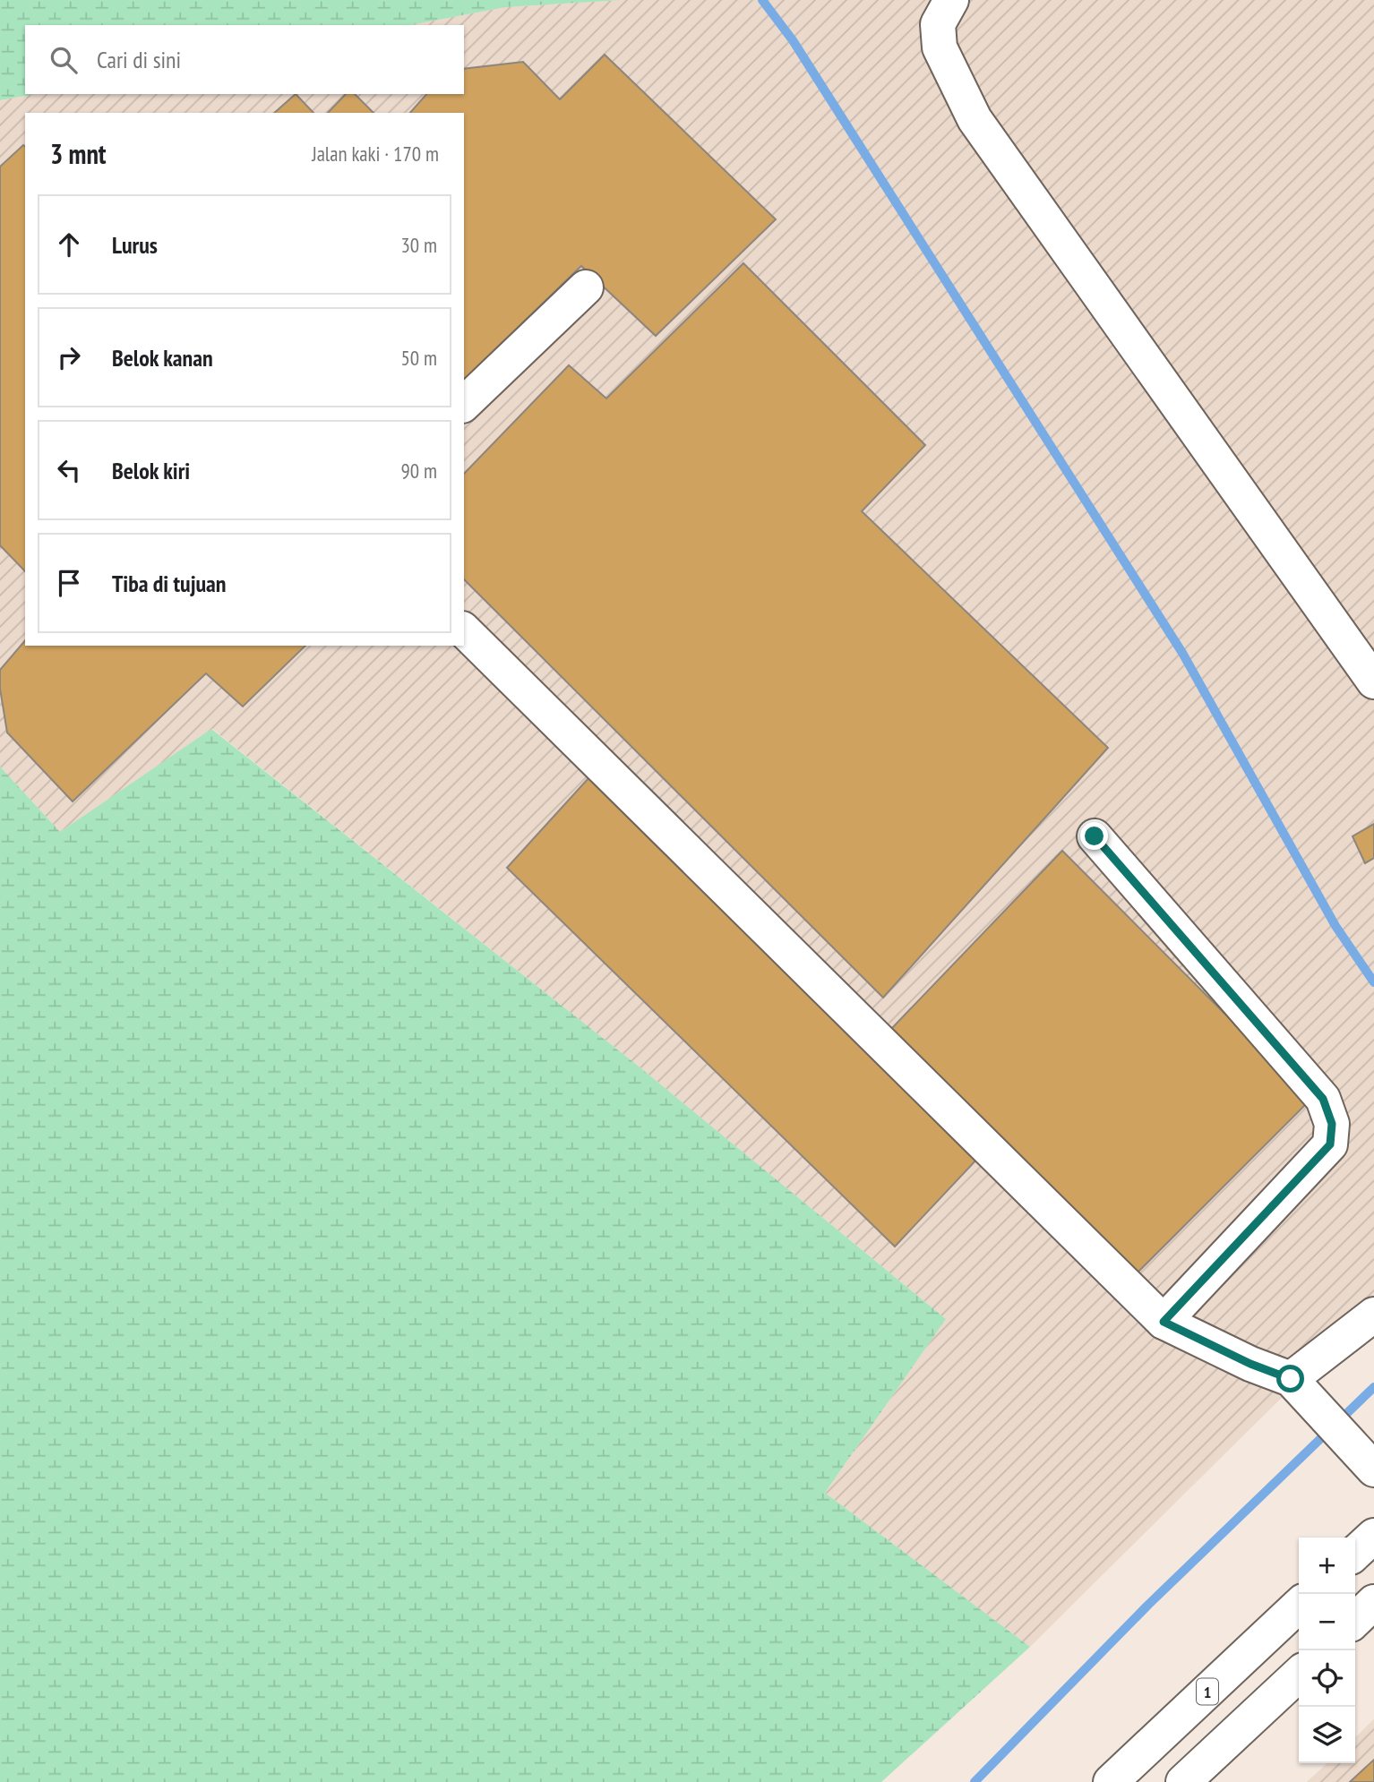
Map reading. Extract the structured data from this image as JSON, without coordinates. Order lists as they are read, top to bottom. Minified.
{"streets":{"main road":["1"]},"page":{"search":"Cari di sini","heading":["3 mnt","Jalan kaki · 170 m"],"list":[["Lurus","30 m"],["Belok kanan","50 m"],["Belok kiri","90 m"],"Tiba di tujuan"],"map_buttons":["+","−"]}}
